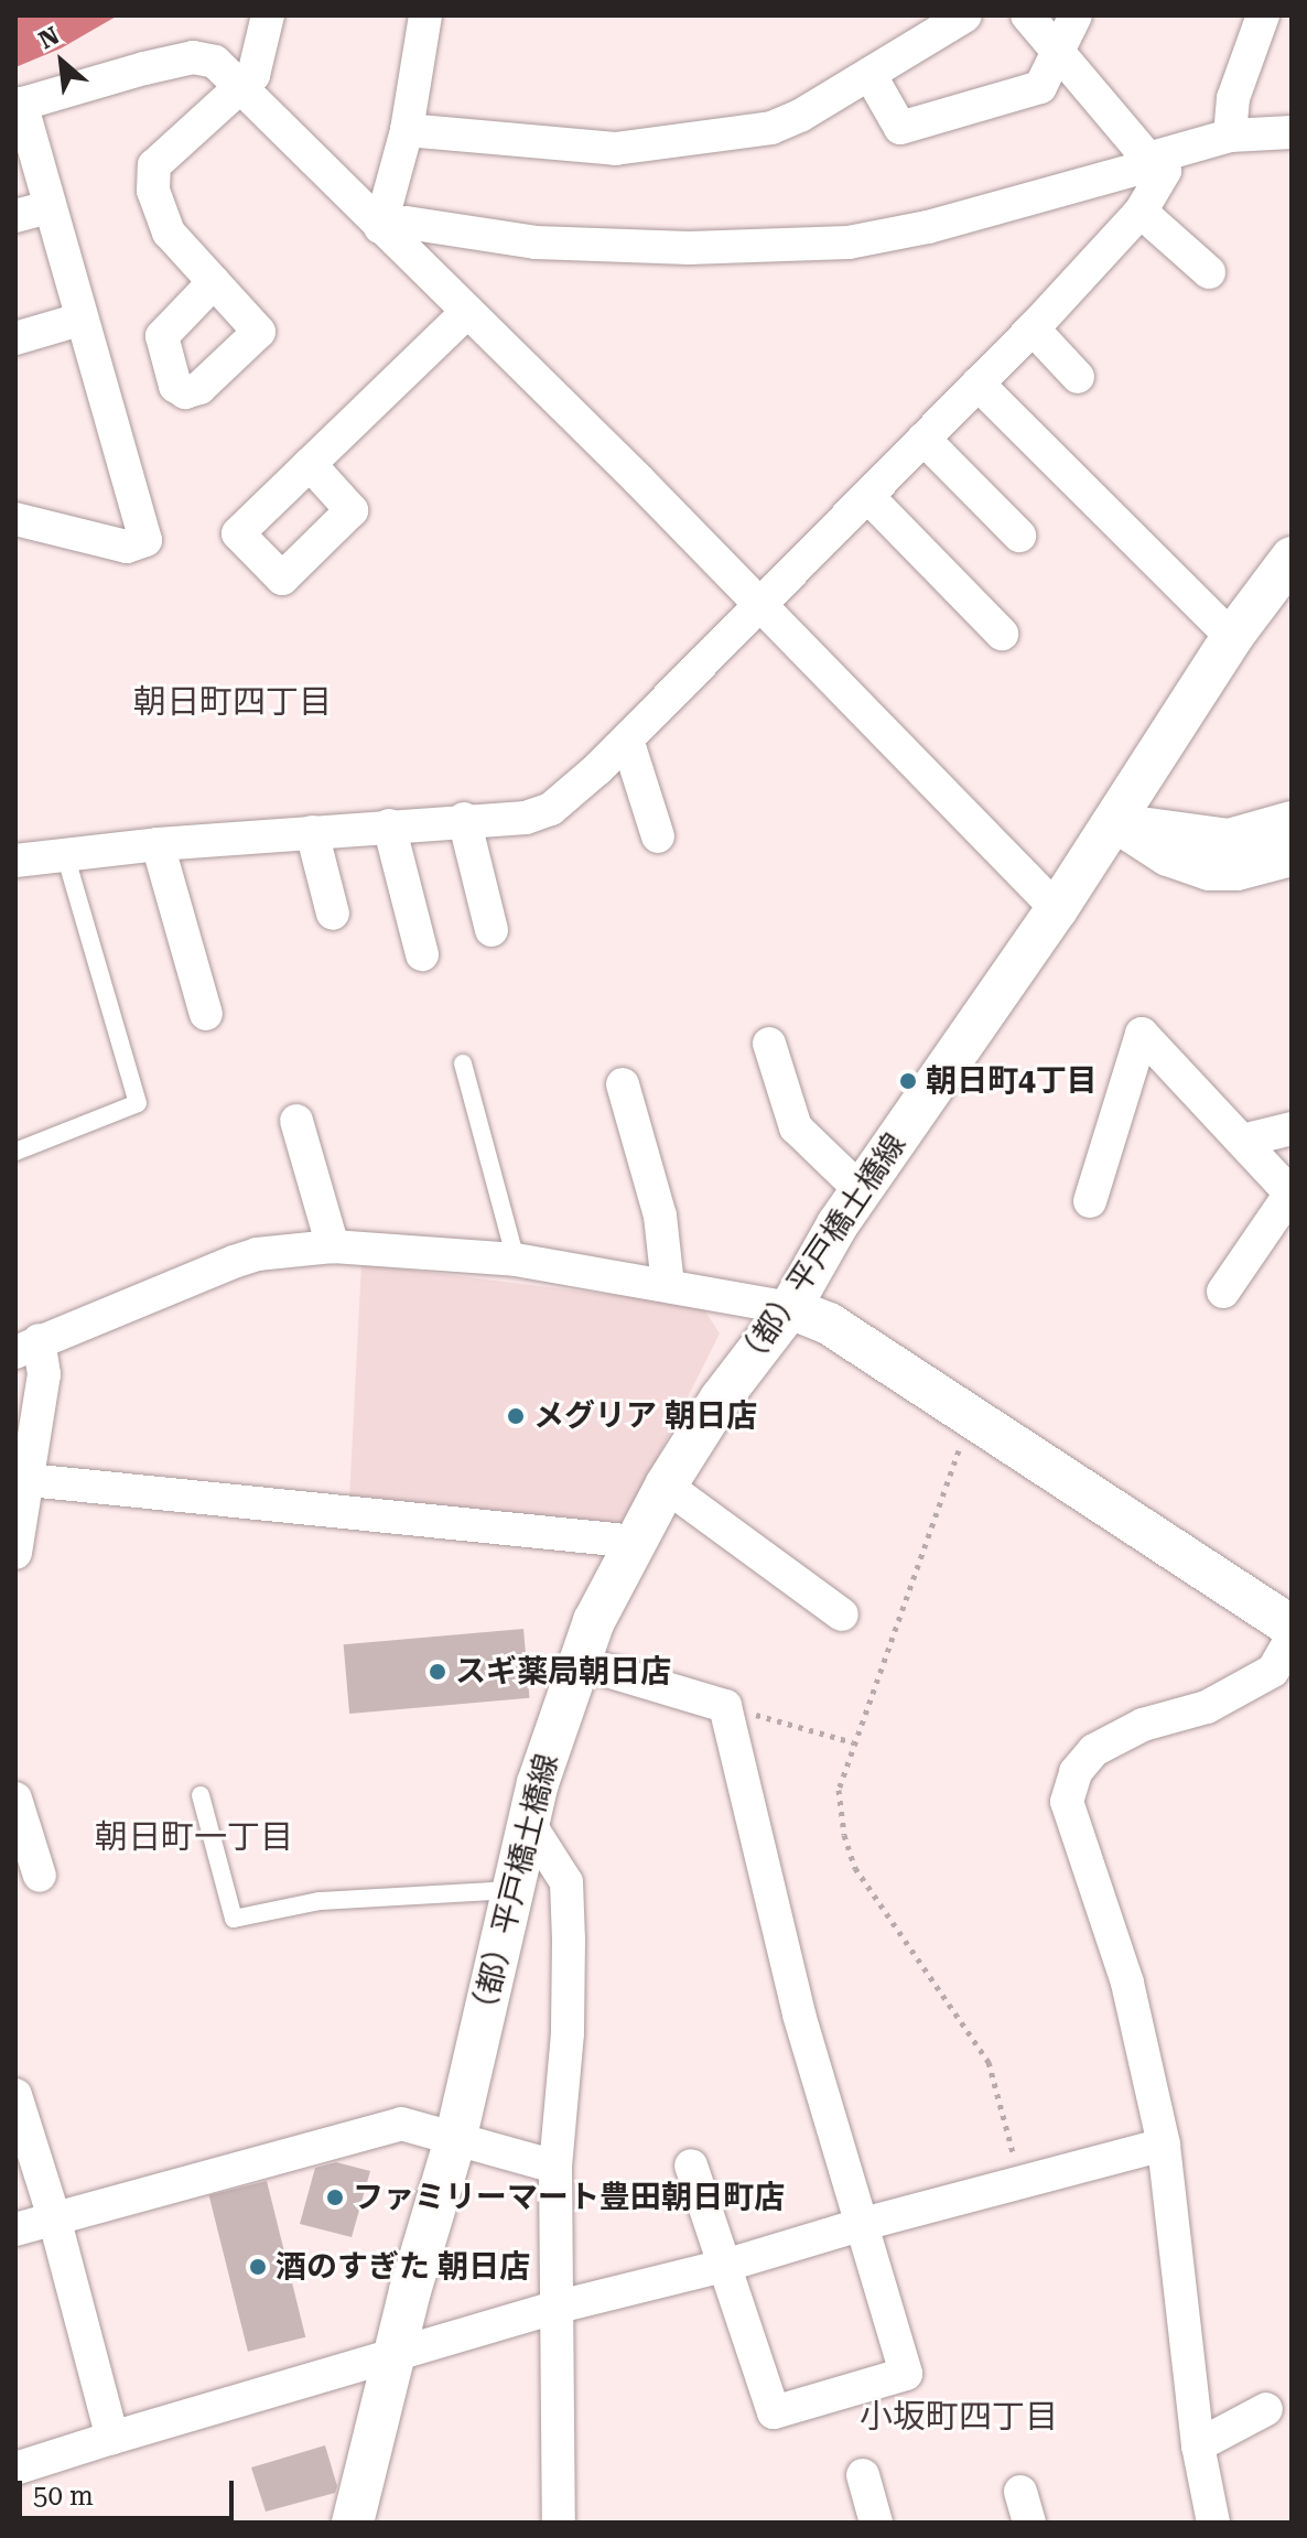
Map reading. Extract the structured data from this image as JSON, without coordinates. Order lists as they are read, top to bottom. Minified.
{"streets":{"street":["（都）平戸橋土橋線"]},"districts":["朝日町四丁目","朝日町一丁目","小坂町四丁目"],"places":["朝日町4丁目","メグリア 朝日店","スギ薬局朝日店","ファミリーマート豊田朝日町店","酒のすぎた 朝日店"],"scale_bar":"50 m","north":"top left"}
